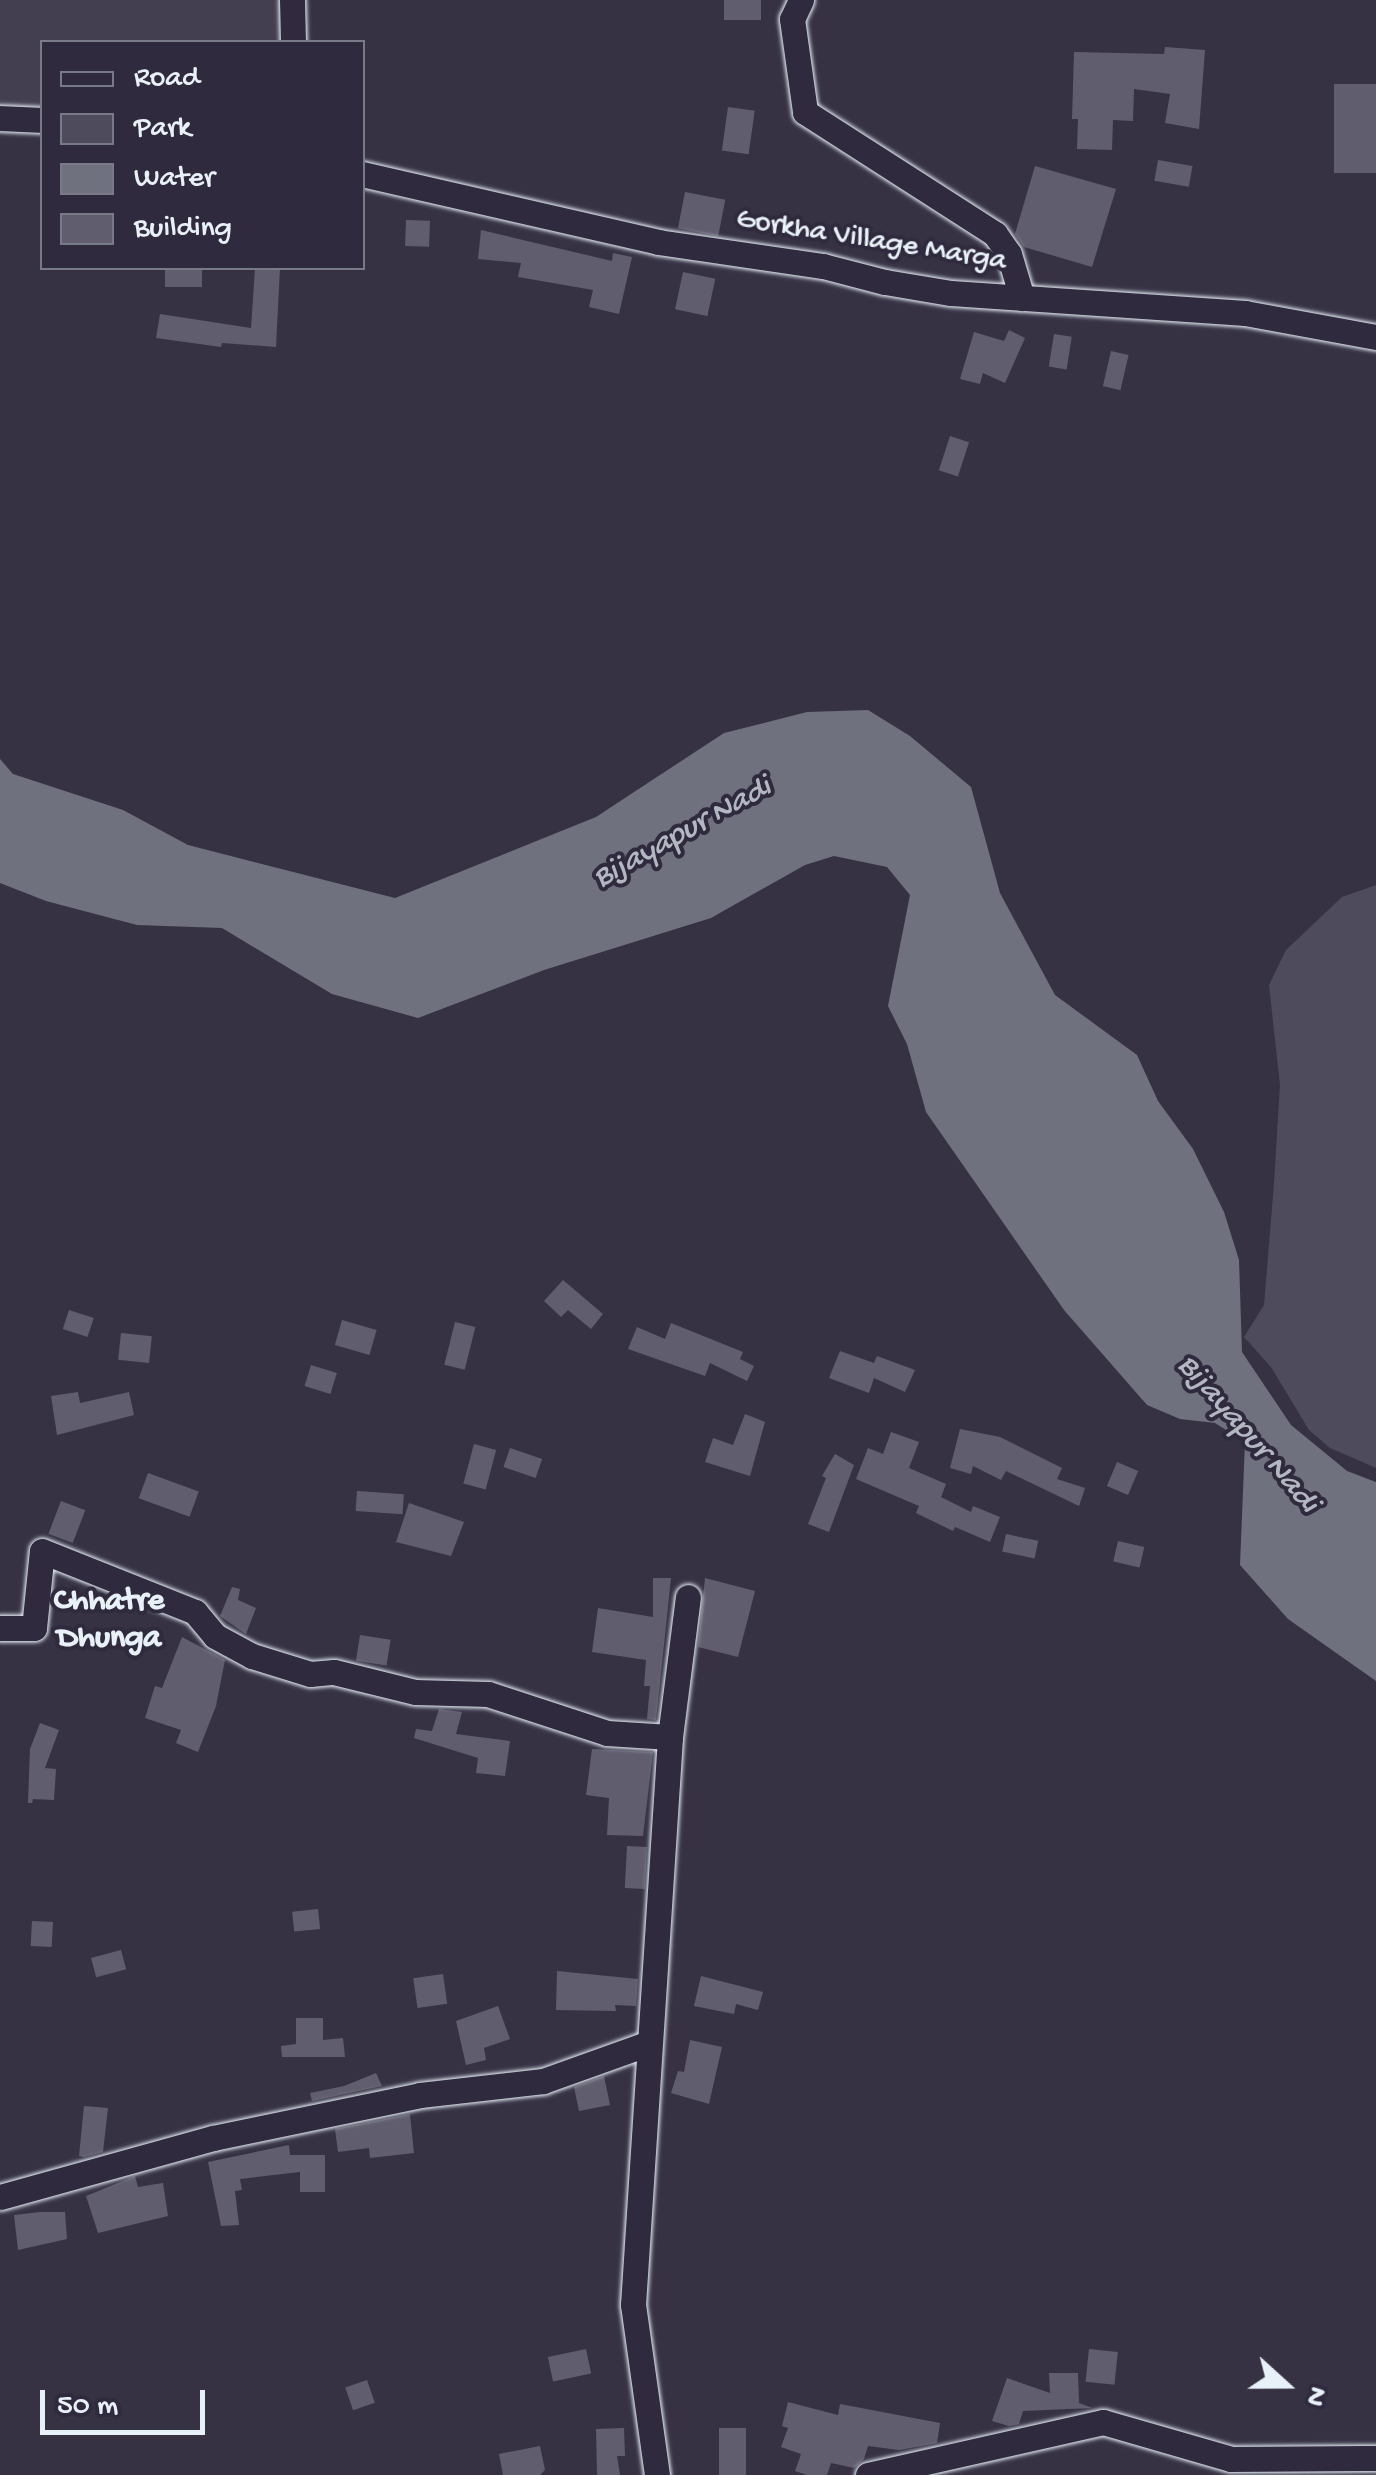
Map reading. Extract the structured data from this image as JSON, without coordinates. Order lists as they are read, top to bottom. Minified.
{"streets":{"street":["Gorkha Village Marga"]},"districts":["Chhatre Dhunga"],"water":["Bijayapur Nadi"],"legend":["Road","Park","Water","Building"],"scale_bar":"50 m","north":"right"}
